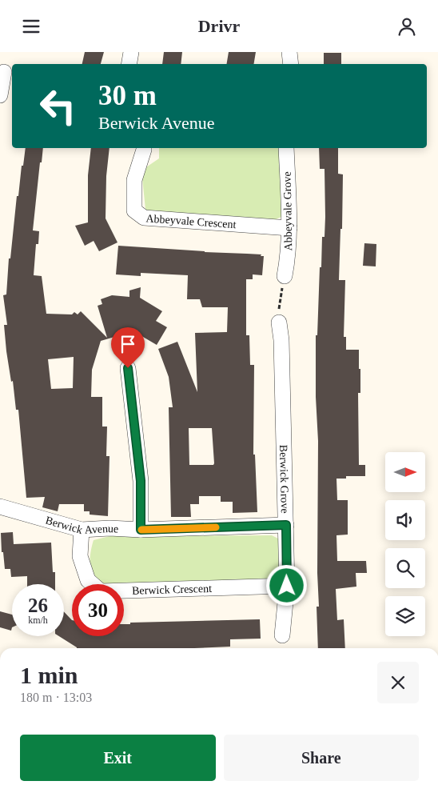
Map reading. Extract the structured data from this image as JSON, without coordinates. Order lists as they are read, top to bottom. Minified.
{"streets":{"street":["Abbeyvale Grove","Abbeyvale Crescent","Berwick Grove","Berwick Avenue","Berwick Crescent"]},"crossings":[["Abbeyvale Grove","Abbeyvale Crescent"],["Berwick Grove","Berwick Avenue"],["Berwick Grove","Berwick Crescent"],["Berwick Avenue","Berwick Crescent"]],"north":"right","page":{"header":"Drivr","turn":["30 m","Berwick Avenue"],"speed":"26 km/h","limit":"30","heading":["1 min","180 m · 13:03"],"buttons":["Exit","Share"]}}
